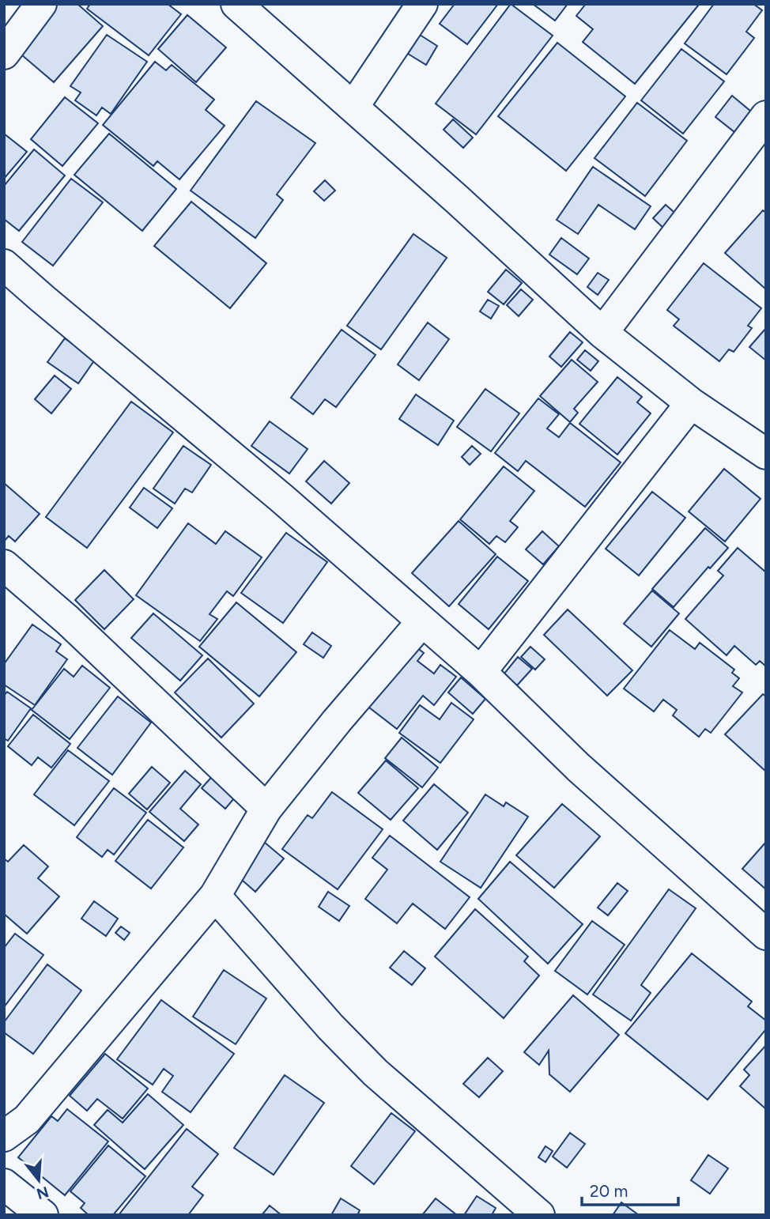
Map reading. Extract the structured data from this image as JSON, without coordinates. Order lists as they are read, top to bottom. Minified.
{"scale_bar":"20 m","north":"bottom"}
